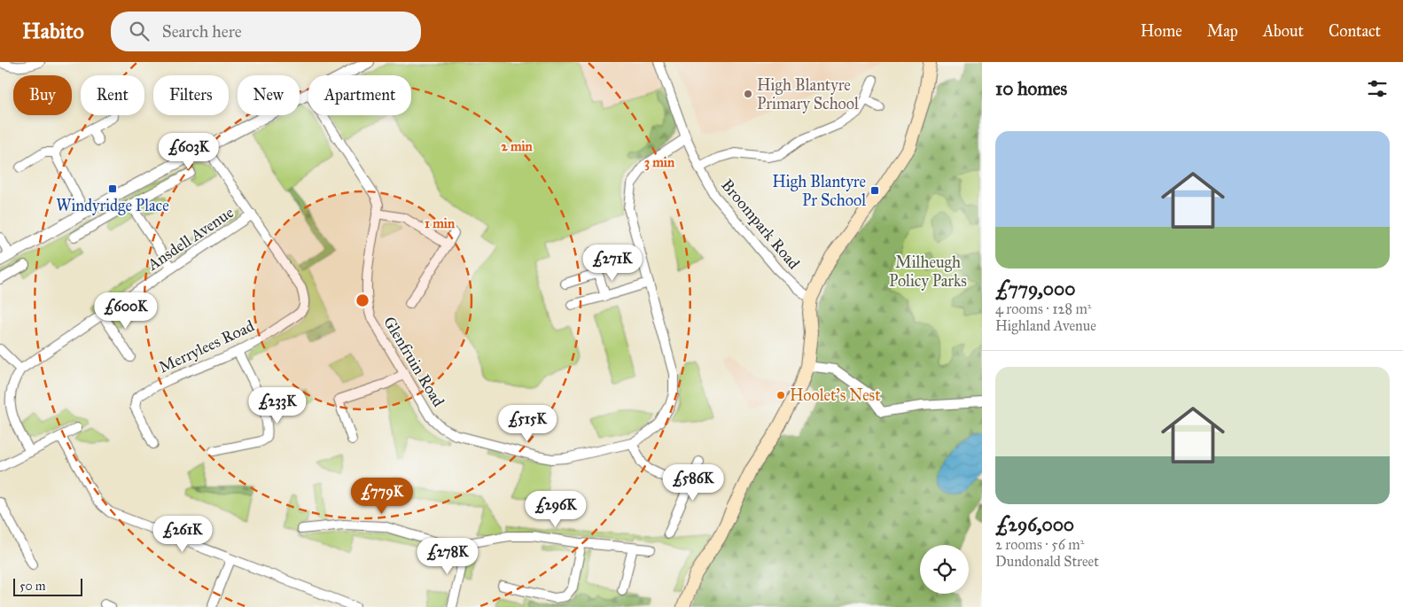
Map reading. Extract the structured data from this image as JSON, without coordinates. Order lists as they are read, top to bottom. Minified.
{"streets":{"street":["Broompark Road","Ansdell Avenue","Merrylees Road","Glenfruin Road"]},"crossings":[["Broompark Road","Glenfruin Road"],["Ansdell Avenue","Merrylees Road"]],"parks":["Milheugh Policy Parks"],"places":{"other":["High Blantyre Primary School","Hoolet's Nest"],"transit":["Windyridge Place","High Blantyre Pr School"]},"scale_bar":"50 m","page":{"header":"Habito","search":"Search here","nav":["Home","Map","About","Contact"],"heading":"10 homes","chip":["Buy","Rent","Filters","New","Apartment"],"list":[{"name":"£779,000","note":"4 rooms · 128 m² · Highland Avenue"},{"name":"£296,000","note":"2 rooms · 56 m² · Dundonald Street"}],"price":["£603K","£271K","£600K","£233K","£515K","£586K","£779K","£296K","£261K","£278K"],"scale":"50 m"},"rings":["2 min","3 min","1 min"]}
